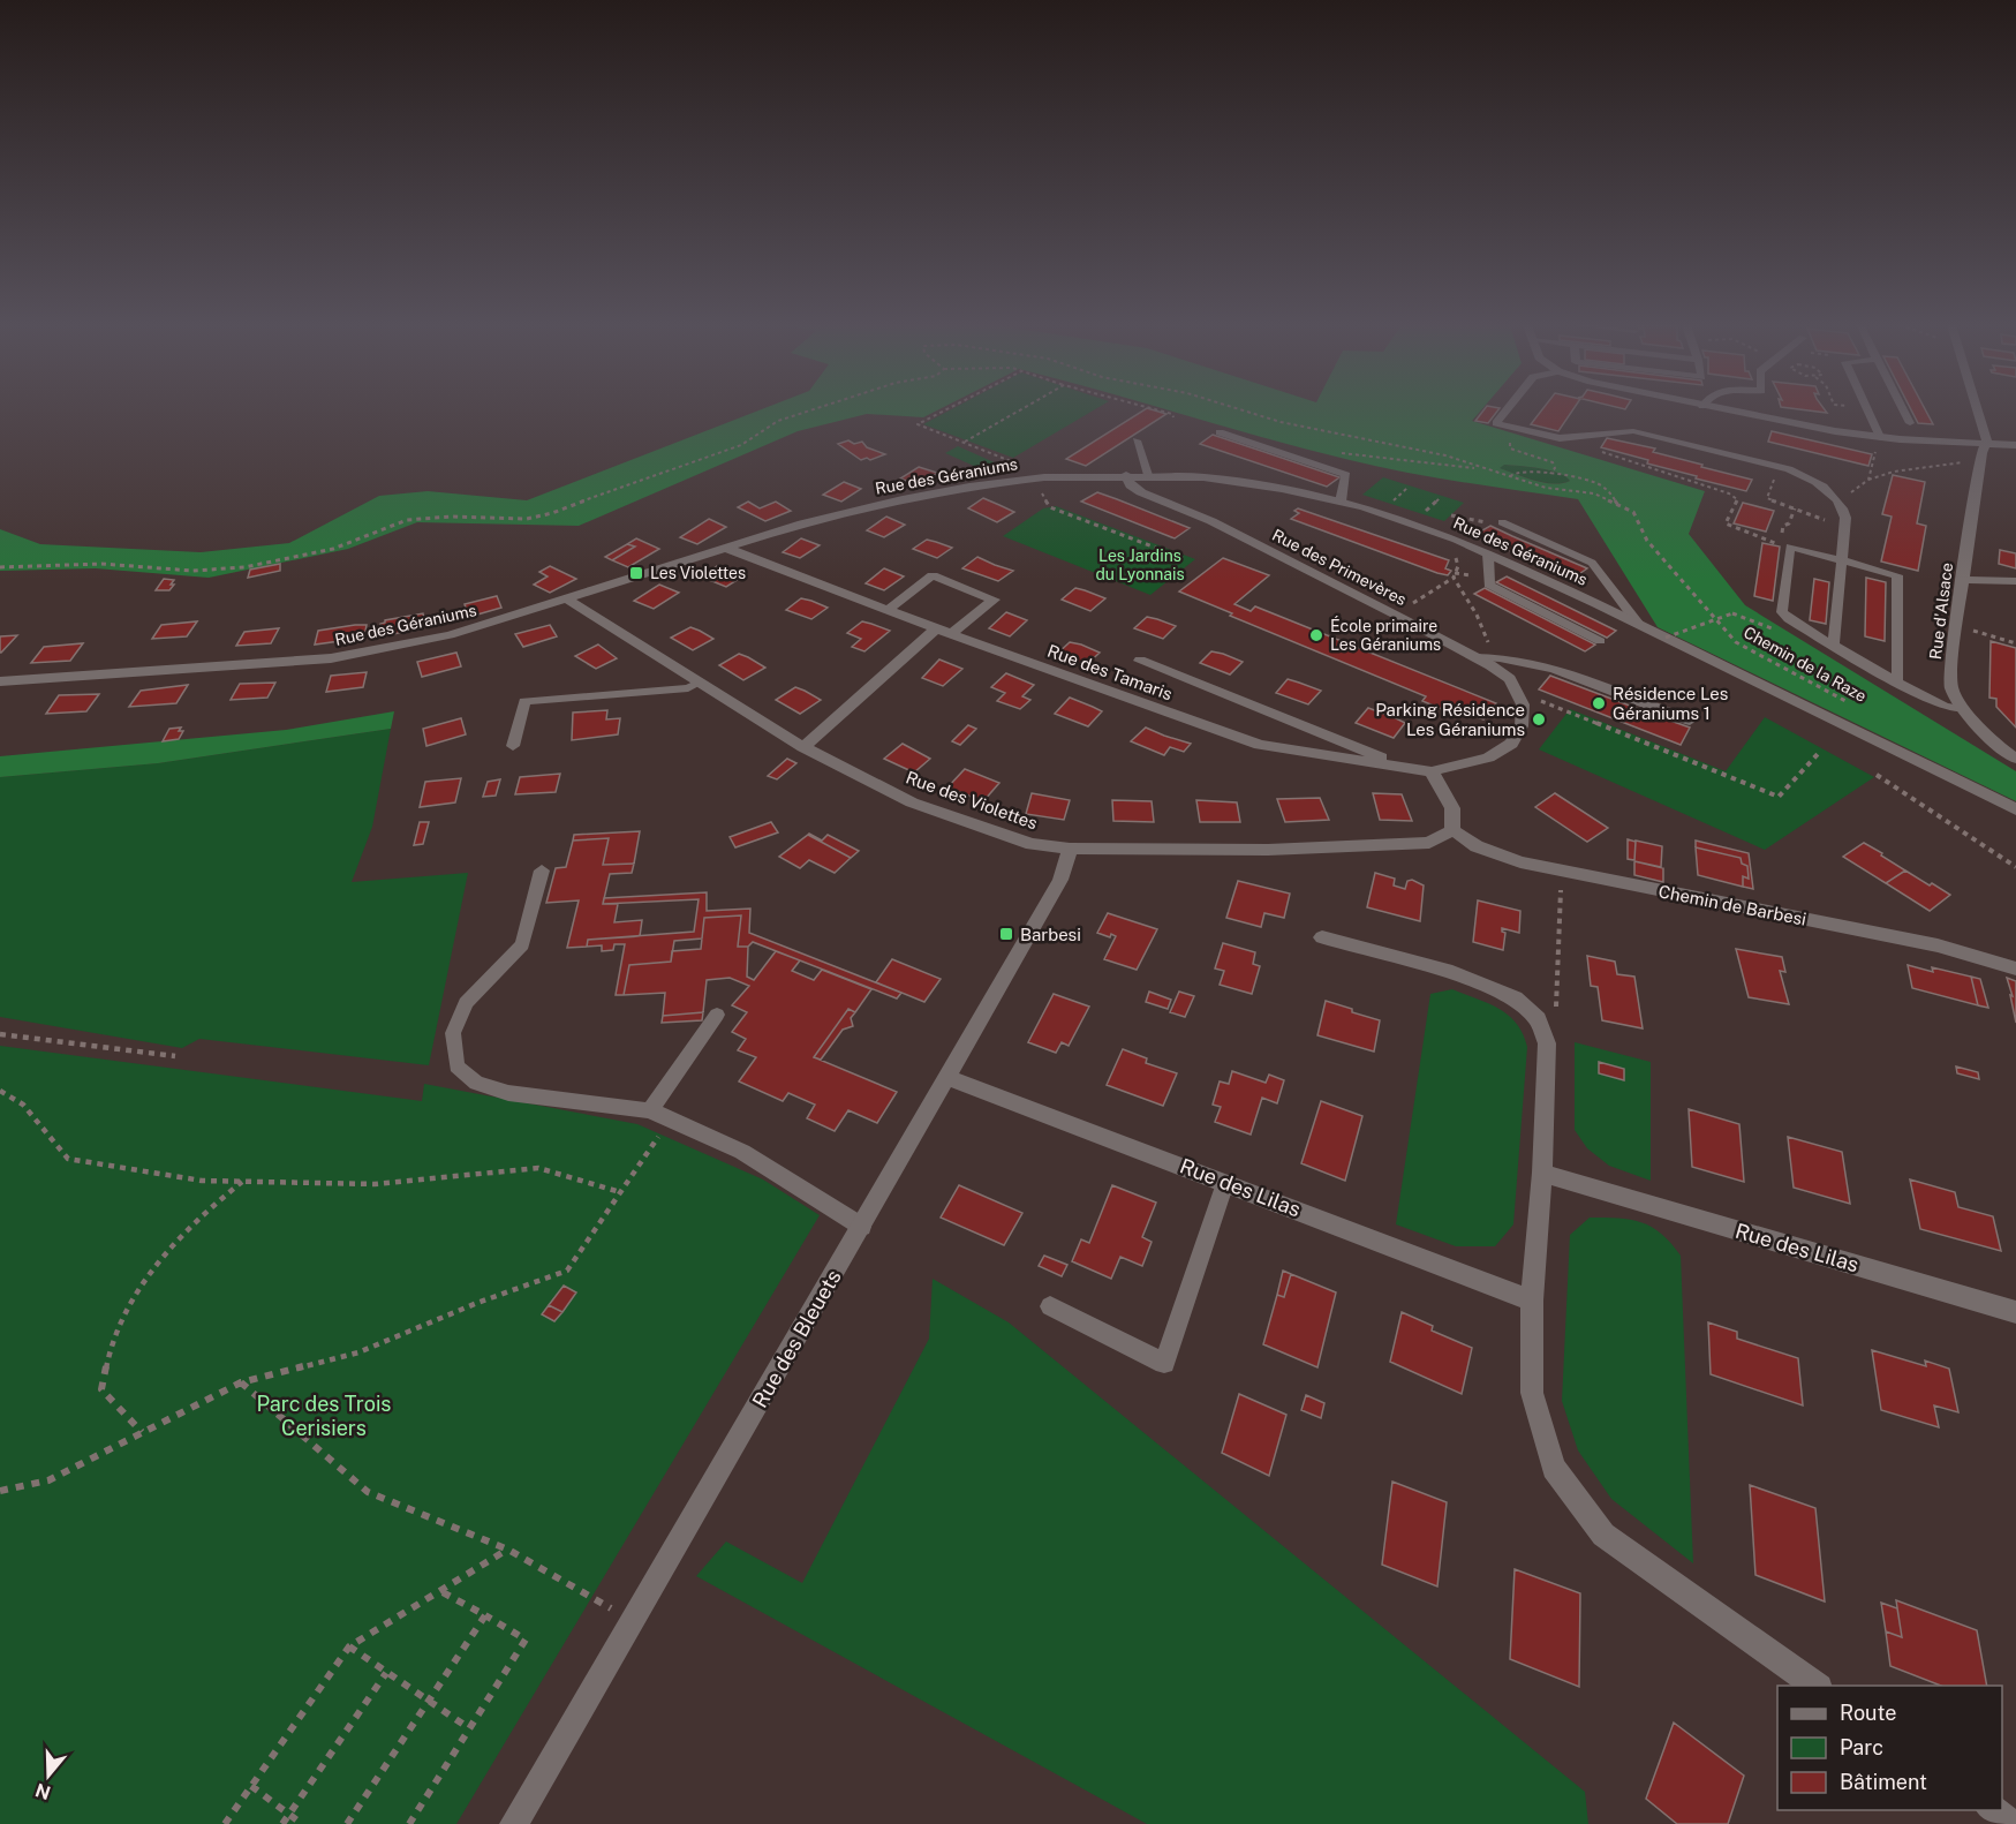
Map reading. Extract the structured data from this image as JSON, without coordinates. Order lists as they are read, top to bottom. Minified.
{"streets":{"street":["Rue des Géraniums","Rue des Primevères","Rue d'Alsace","Rue des Tamaris","Rue des Violettes","Chemin de Barbesi","Rue des Lilas","Rue des Bleuets"],"path":["Chemin de la Raze"]},"crossings":[["Rue des Géraniums","Rue des Primevères"],["Rue des Géraniums","Rue des Tamaris"],["Rue des Géraniums","Rue des Violettes"],["Rue des Violettes","Chemin de Barbesi"],["Rue des Violettes","Rue des Bleuets"],["Rue des Lilas","Rue des Bleuets"]],"parks":["Les Jardins du Lyonnais","Parc des Trois Cerisiers"],"places":{"transit":["Les Violettes","Barbesi"],"other":["École primaire Les Géraniums","Résidence Les Géraniums 1","Parking Résidence Les Géraniums"]},"legend":["Route","Parc","Bâtiment"],"north":"bottom"}
